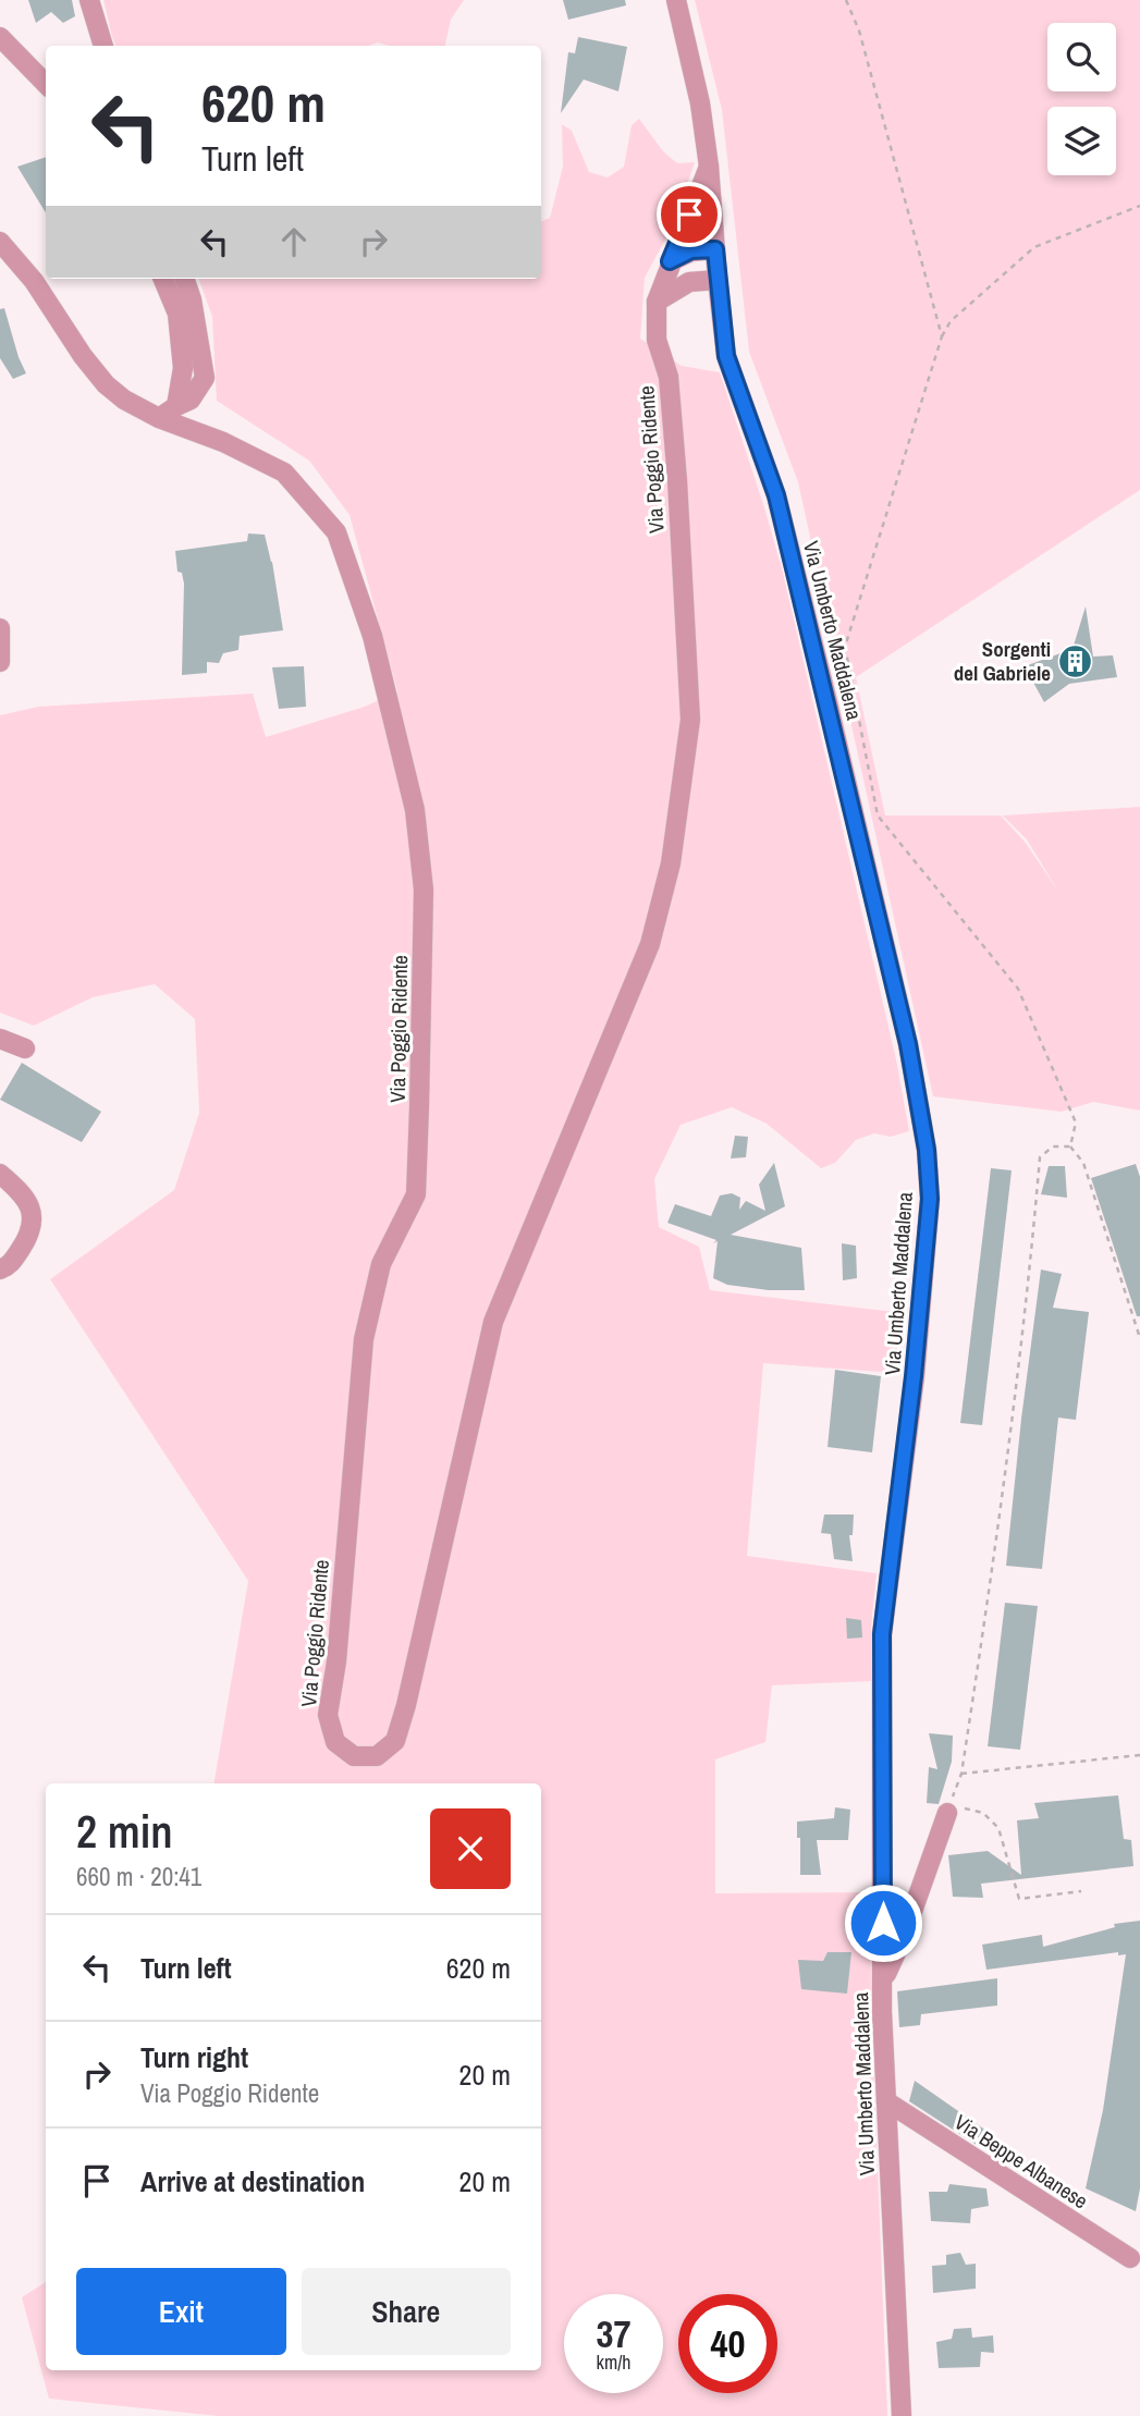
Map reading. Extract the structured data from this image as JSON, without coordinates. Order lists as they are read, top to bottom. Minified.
{"streets":{"street":["Via Poggio Ridente","Via Umberto Maddalena","Via Beppe Albanese"]},"crossings":[["Via Poggio Ridente","Via Umberto Maddalena"],["Via Umberto Maddalena","Via Beppe Albanese"]],"places":{"building":["Sorgenti del Gabriele"]},"page":{"turn":["620 m","Turn left"],"heading":["2 min","660 m · 20:41"],"list":[{"name":"Turn left","value":"620 m"},{"name":"Turn right","note":"Via Poggio Ridente","value":"20 m"},{"name":"Arrive at destination","value":"20 m"}],"buttons":["Exit","Share"],"speed":"37 km/h","limit":"40"}}
